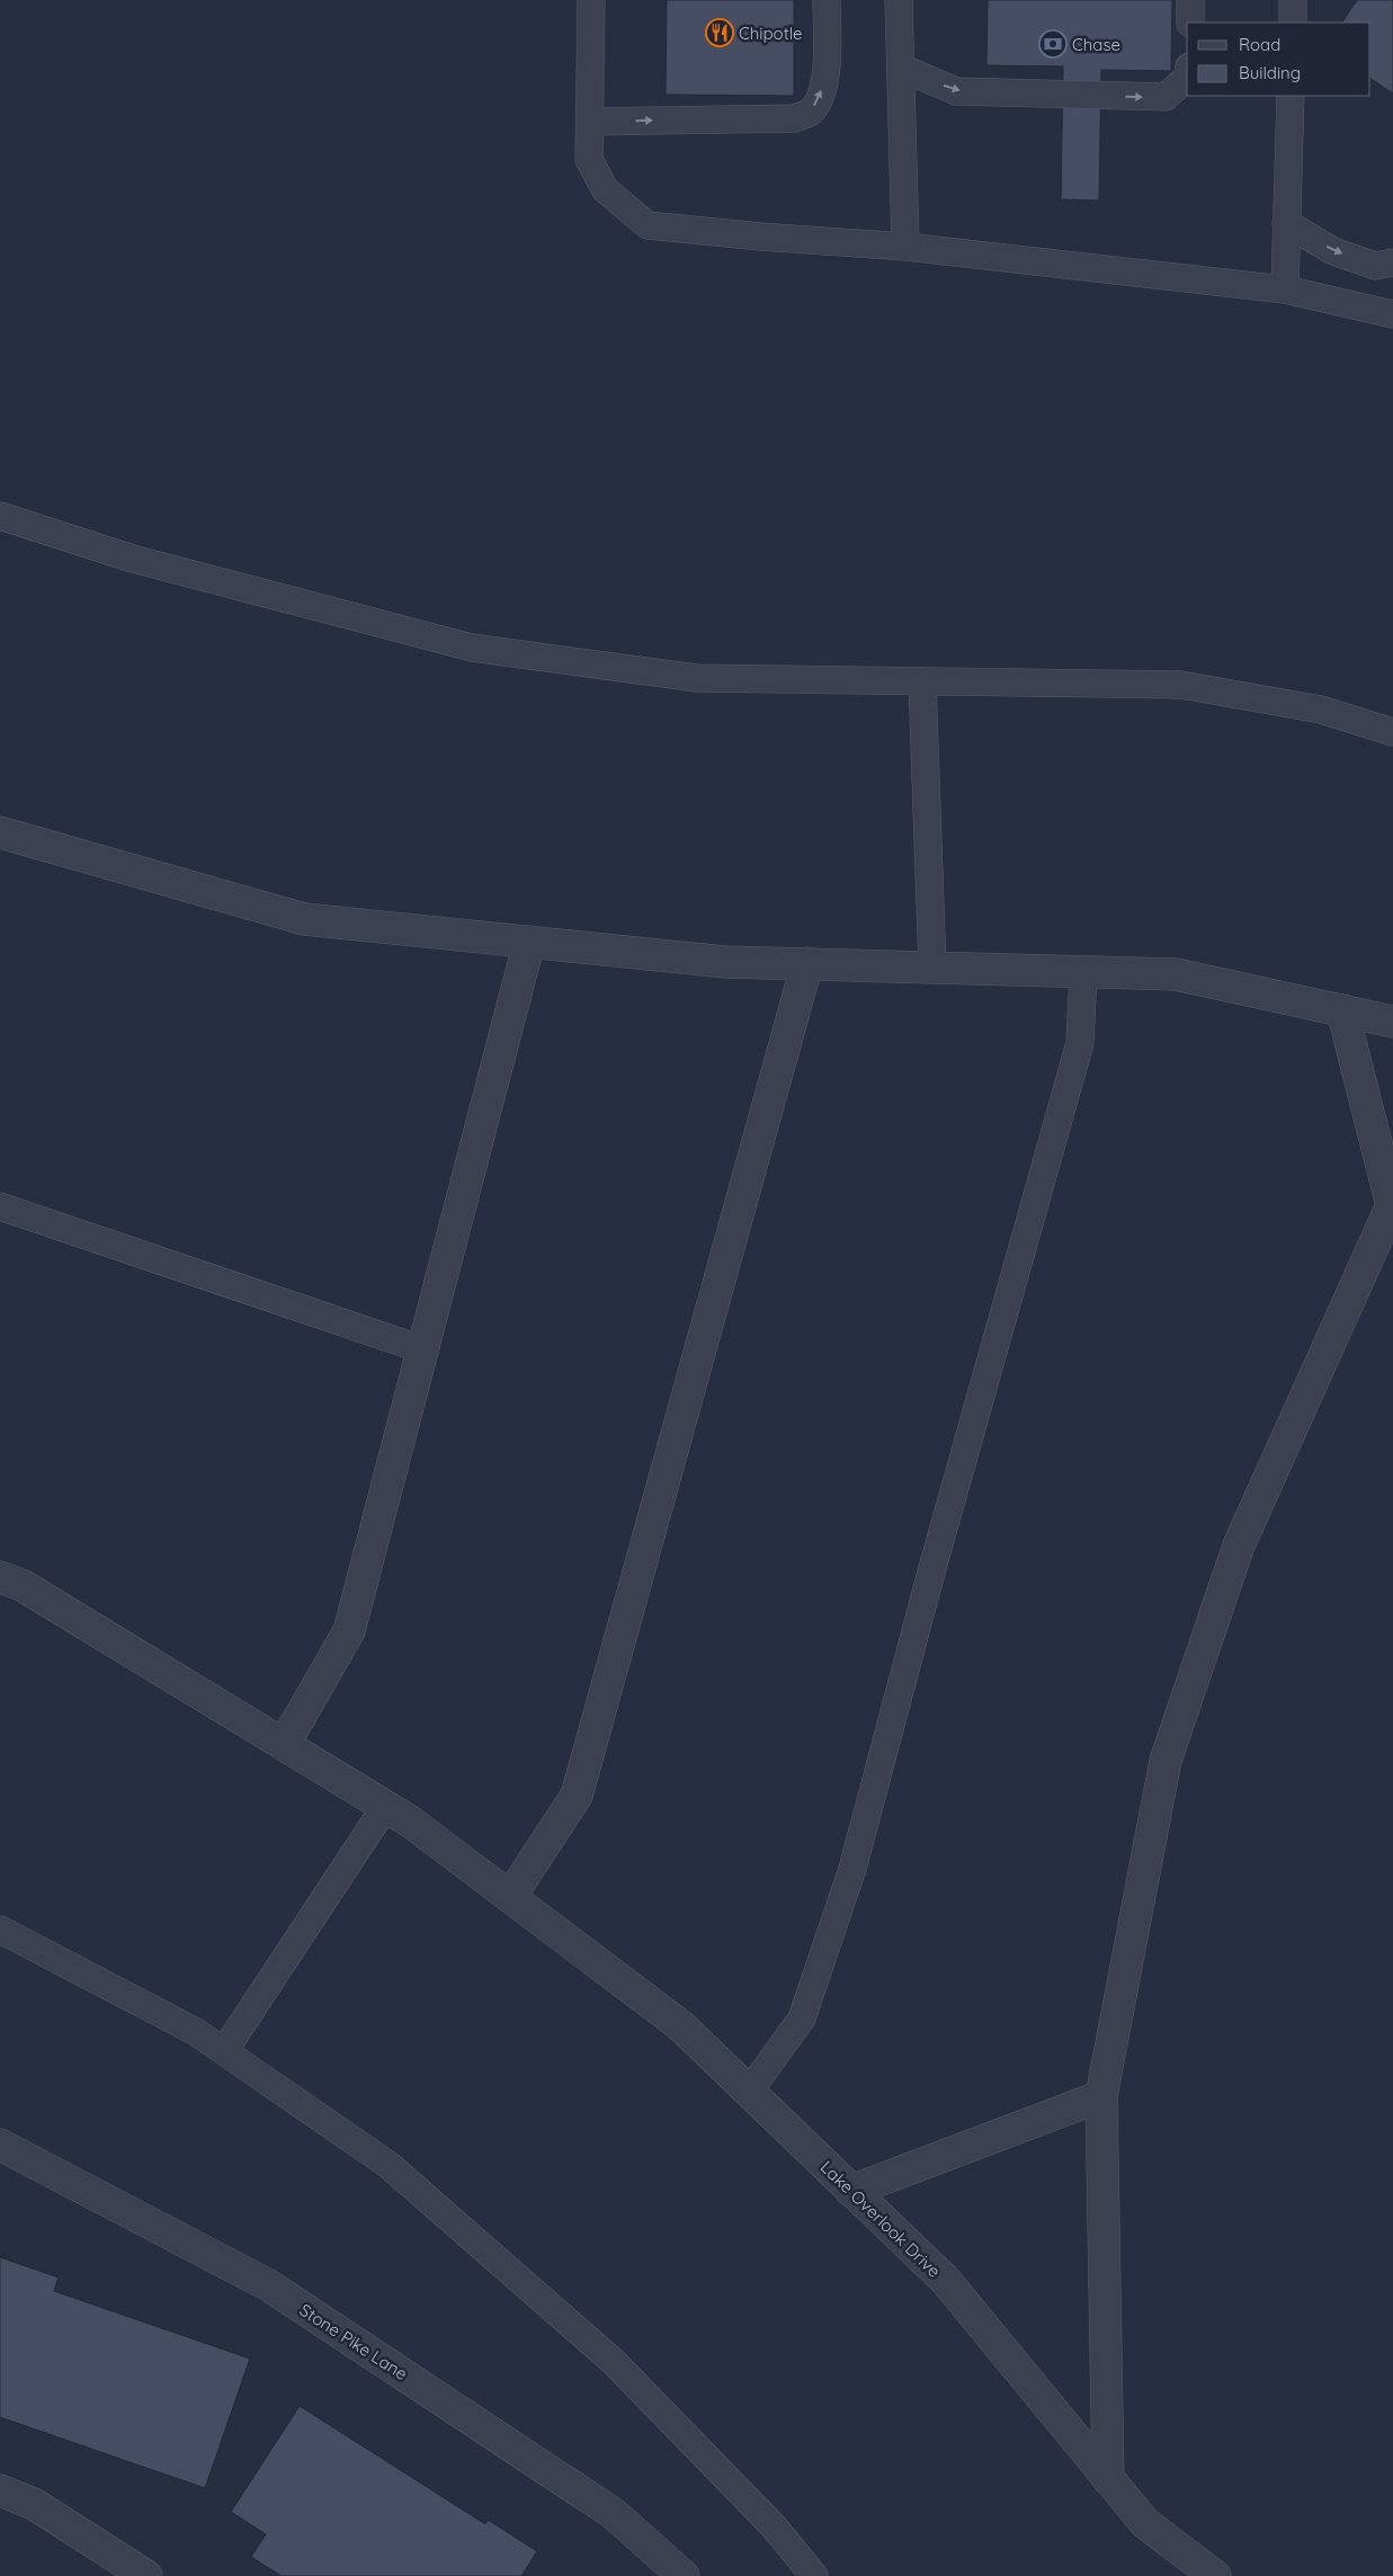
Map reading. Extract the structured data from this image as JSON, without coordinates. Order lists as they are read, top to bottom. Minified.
{"streets":{"street":["Lake Overlook Drive","Stone Pike Lane"]},"places":{"restaurant":["Chipotle"],"bank":["Chase"]},"legend":["Road","Building"]}
